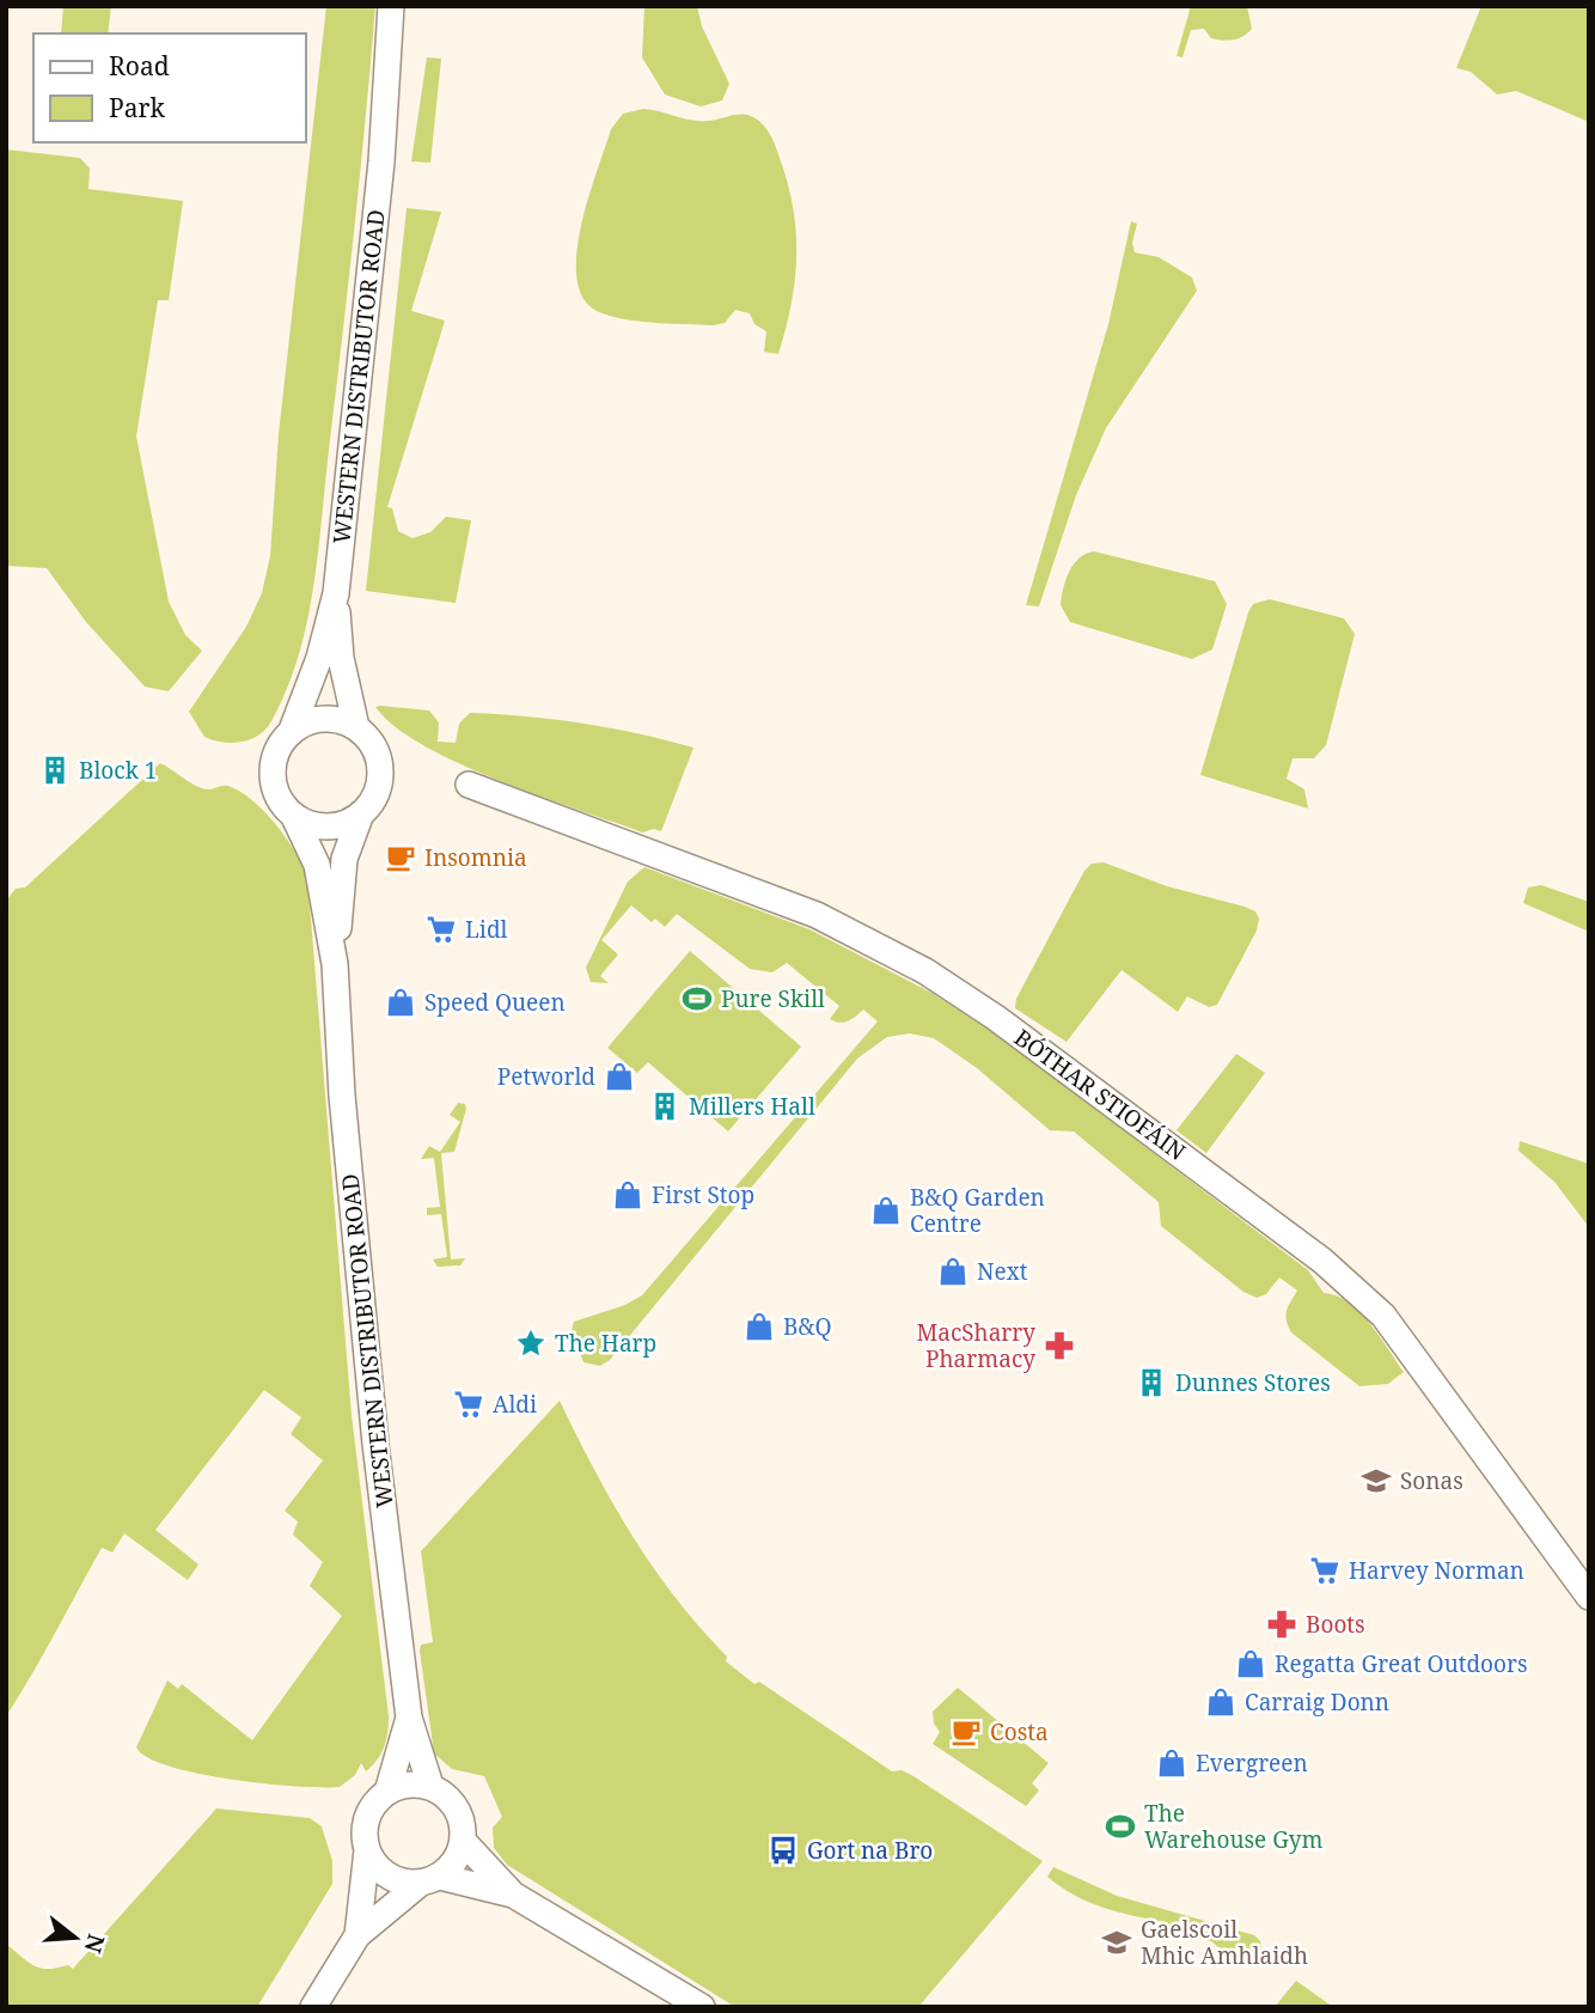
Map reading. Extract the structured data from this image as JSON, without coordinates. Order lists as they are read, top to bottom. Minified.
{"streets":{"street":["WESTERN DISTRIBUTOR ROAD","BÓTHAR STIOFÁIN"]},"places":{"building":["Block 1","Millers Hall","Dunnes Stores"],"cafe":["Insomnia","Costa"],"supermarket":["Lidl","Aldi","Harvey Norman"],"sports":["Pure Skill","The Warehouse Gym"],"shop":["Speed Queen","Petworld","First Stop","B&Q Garden Centre","Next","B&Q","Regatta Great Outdoors","Carraig Donn","Evergreen"],"place":["The Harp"],"pharmacy":["MacSharry Pharmacy","Boots"],"school or university":["Sonas","Gaelscoil Mhic Amhlaidh"],"bus stop":["Gort na Bro"]},"legend":["Road","Park"],"north":"right"}
